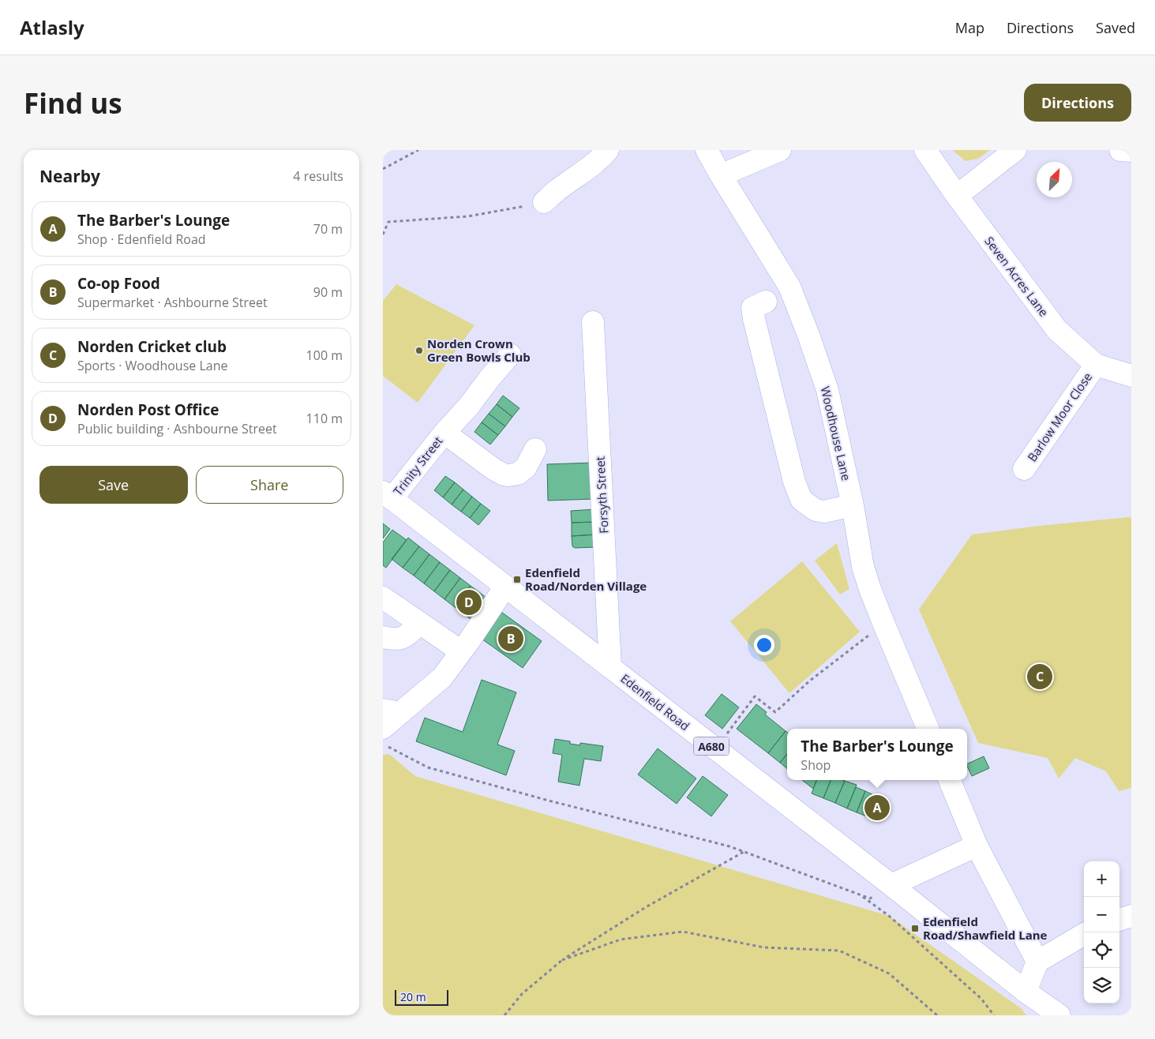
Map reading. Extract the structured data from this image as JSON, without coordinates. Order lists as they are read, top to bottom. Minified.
{"streets":{"street":["Seven Acres Lane","Barlow Moor Close","Woodhouse Lane","Trinity Street","Forsyth Street","Edenfield Road","A680"]},"crossings":[["Seven Acres Lane","Barlow Moor Close"],["Trinity Street","Edenfield Road"],["Forsyth Street","Edenfield Road"]],"places":{"other":["Norden Crown Green Bowls Club"],"transit":["Edenfield Road/Norden Village","Edenfield Road/Shawfield Lane"]},"scale_bar":"20 m","north":"top right","page":{"header":"Atlasly","nav":["Map","Directions","Saved"],"buttons":["Directions",["Save","Share"]],"title":"Find us","heading":["Nearby","4 results"],"list":[{"mark":"A","name":"The Barber's Lounge","note":"Shop · Edenfield Road","value":"70 m"},{"mark":"B","name":"Co-op Food","note":"Supermarket · Ashbourne Street","value":"90 m"},{"mark":"C","name":"Norden Cricket club","note":"Sports · Woodhouse Lane","value":"100 m"},{"mark":"D","name":"Norden Post Office","note":"Public building · Ashbourne Street","value":"110 m"}],"pins":["D","B","C","A"],"popup":["The Barber's Lounge","Shop"],"map_buttons":["+","−"],"scale":"20 m"}}
